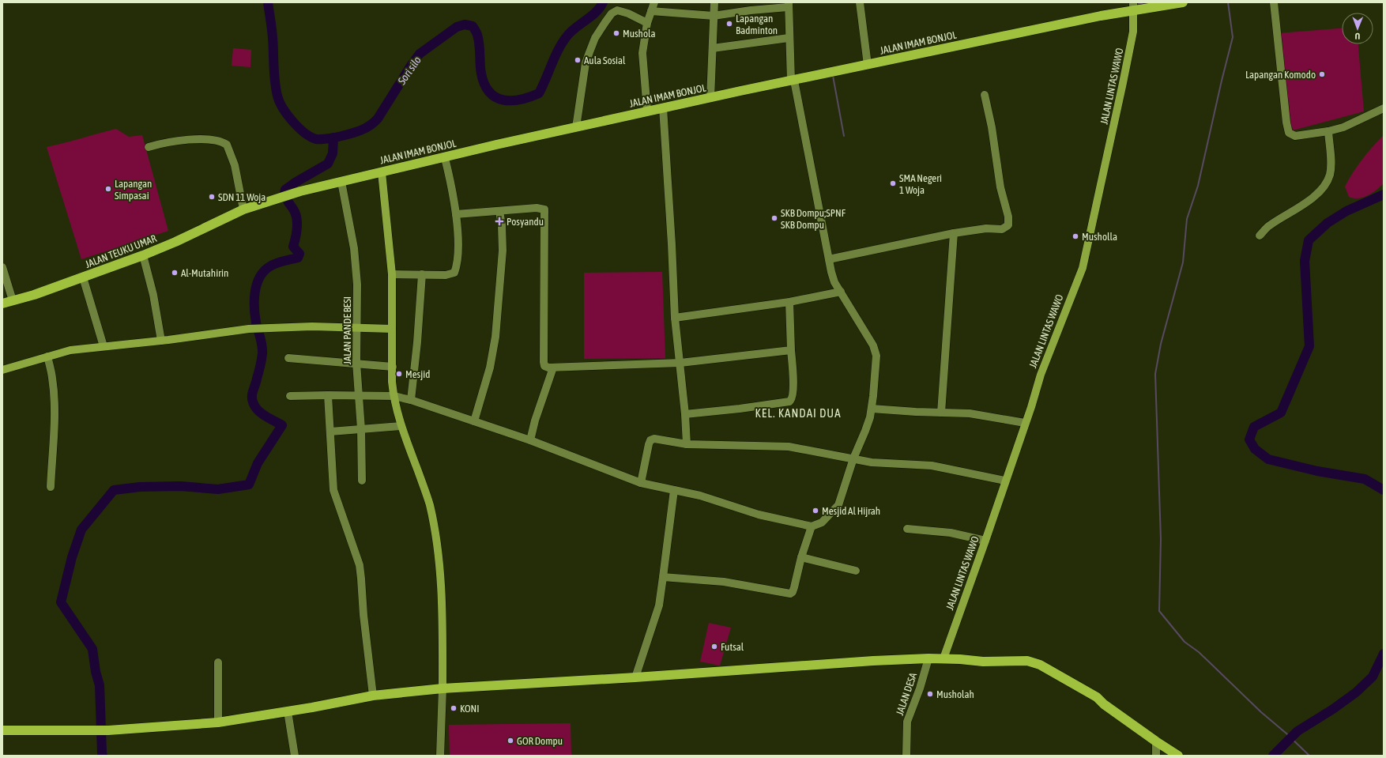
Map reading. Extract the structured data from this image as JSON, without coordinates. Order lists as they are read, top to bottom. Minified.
{"streets":{"highway":["JALAN IMAM BONJOL","JALAN TEUKU UMAR"],"main road":["JALAN LINTAS WAWO"],"street":["JALAN PANDE BESI","JALAN DESA"]},"crossings":[["JALAN IMAM BONJOL","JALAN LINTAS WAWO"],["JALAN IMAM BONJOL","JALAN TEUKU UMAR"],["JALAN IMAM BONJOL","JALAN PANDE BESI"]],"districts":["KEL. KANDAI DUA"],"water":["Sori silo"],"places":{"other":["Lapangan Badminton","Mushola","Aula Sosial","Lapangan Komodo","SMA Negeri 1 Woja","Lapangan Simpasai","SDN 11 Woja","SKB Dompu;SPNF SKB Dompu","Musholla","Al-Mutahirin","Mesjid","Mesjid Al Hijrah","Futsal","Musholah","KONI","GOR Dompu"],"health":["Posyandu"]},"north":"bottom"}
